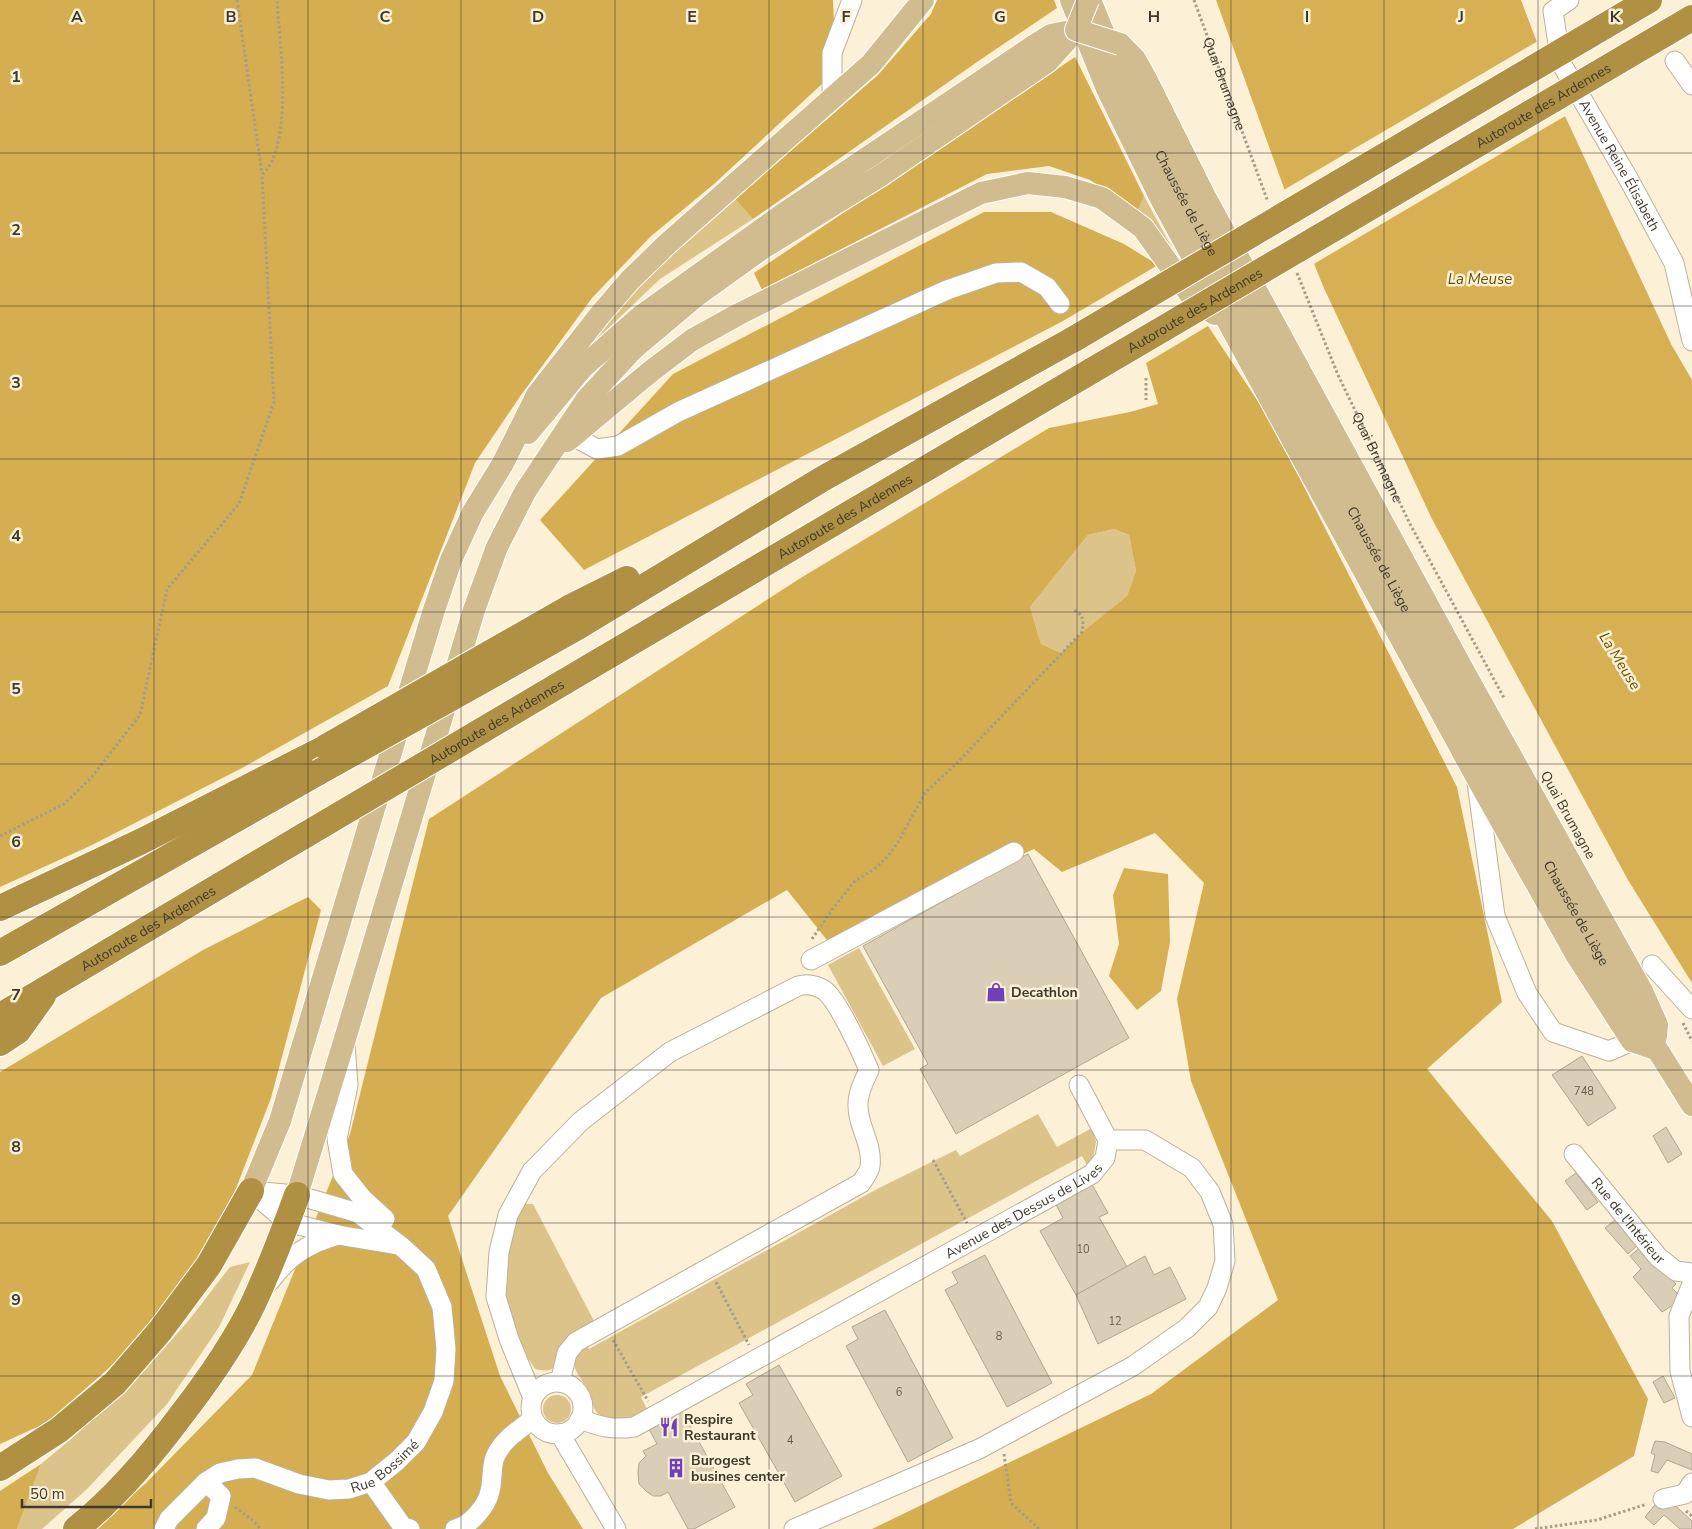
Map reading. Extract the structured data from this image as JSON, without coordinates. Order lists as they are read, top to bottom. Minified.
{"streets":{"highway":["Autoroute des Ardennes"],"main road":["Chaussée de Liège"],"street":["Avenue Reine Élisabeth","Avenue des Dessus de Lives","Rue de l'Intérieur","Rue Bossimé"],"path":["Quai Brumagne"]},"water":["La Meuse"],"places":{"shop":["Decathlon"],"restaurant":["Respire Restaurant"],"building":["Burogest busines center"]},"house_numbers":["748","10","12","8","6","4"],"scale_bar":"50 m","grid":{"columns":["A","B","C","D","E","F","G","H","I","J","K"],"rows":["1","2","3","4","5","6","7","8","9"]}}
